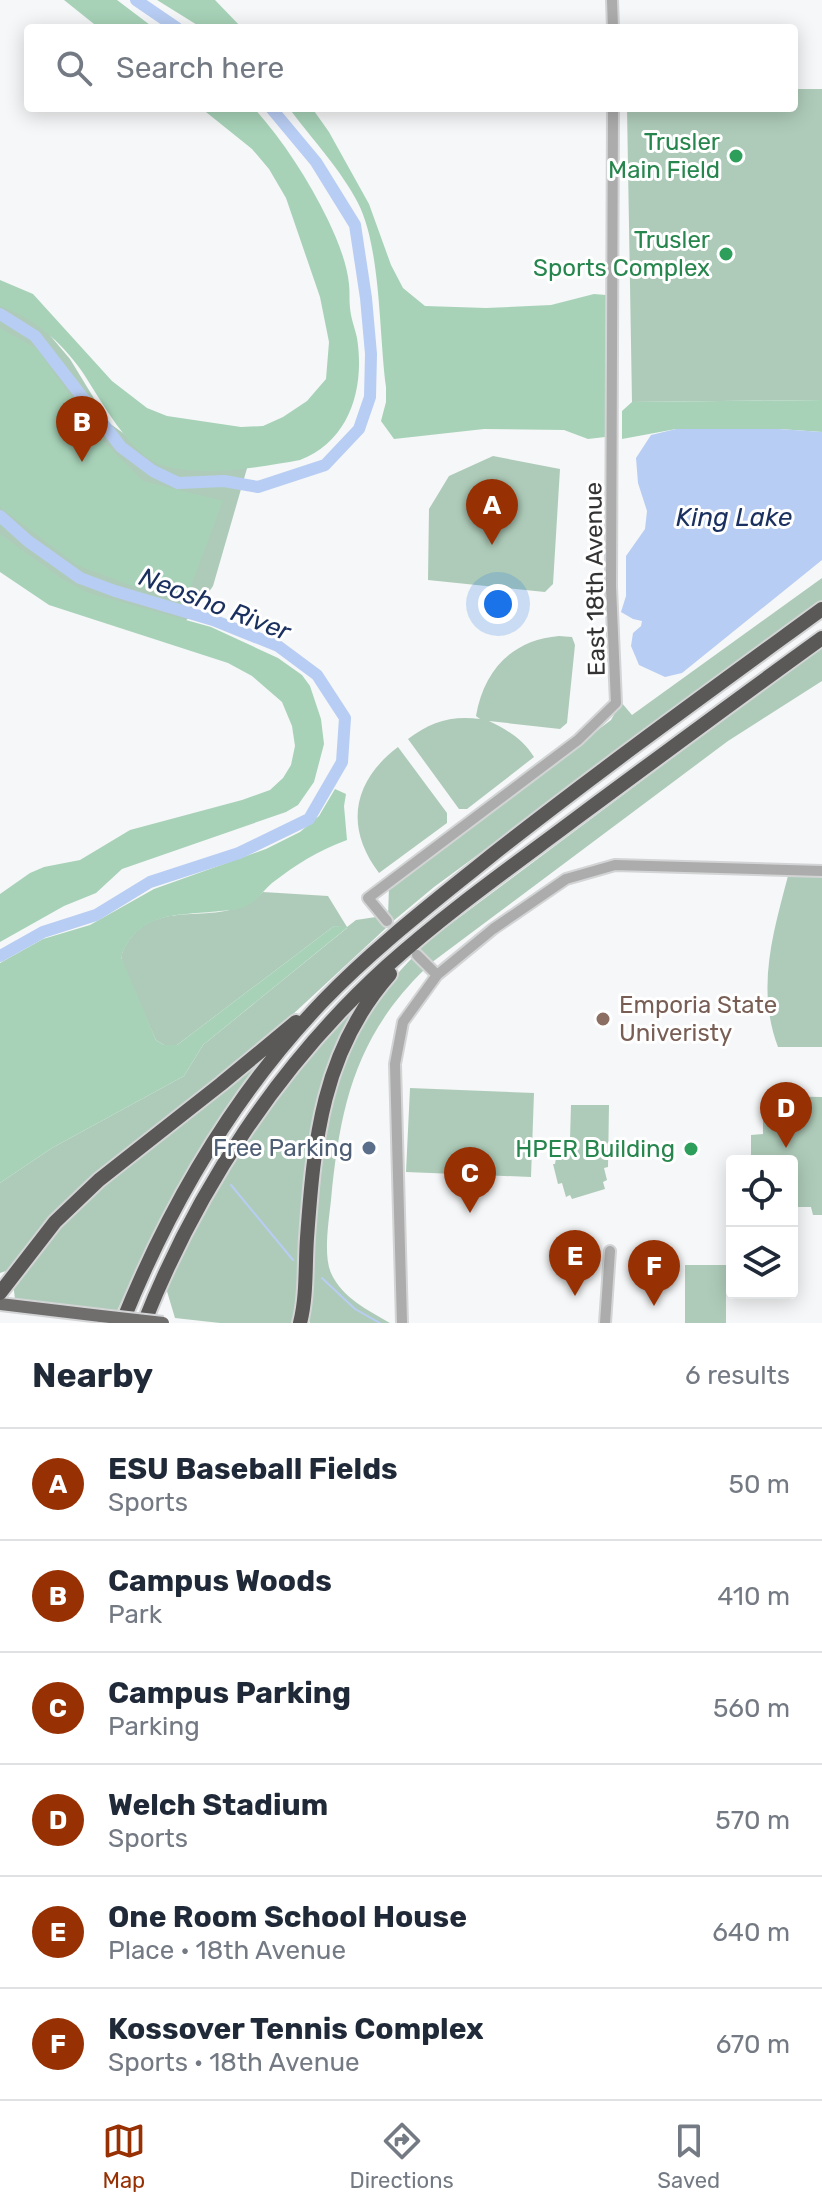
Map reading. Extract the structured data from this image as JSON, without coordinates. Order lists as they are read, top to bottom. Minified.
{"streets":{"street":["East 18th Avenue"]},"water":["King Lake","Neosho River"],"places":["Trusler Main Field","Trusler Sports Complex","Emporia State Univeristy","Free Parking","HPER Building"],"page":{"search":"Search here","pins":["B","A","D","C","E","F"],"heading":["Nearby","6 results"],"list":[{"mark":"A","name":"ESU Baseball Fields","note":"Sports","value":"50 m"},{"mark":"B","name":"Campus Woods","note":"Park","value":"410 m"},{"mark":"C","name":"Campus Parking","note":"Parking","value":"560 m"},{"mark":"D","name":"Welch Stadium","note":"Sports","value":"570 m"},{"mark":"E","name":"One Room School House","note":"Place · 18th Avenue","value":"640 m"},{"mark":"F","name":"Kossover Tennis Complex","note":"Sports · 18th Avenue","value":"670 m"}],"nav":["Map","Directions","Saved"]}}
